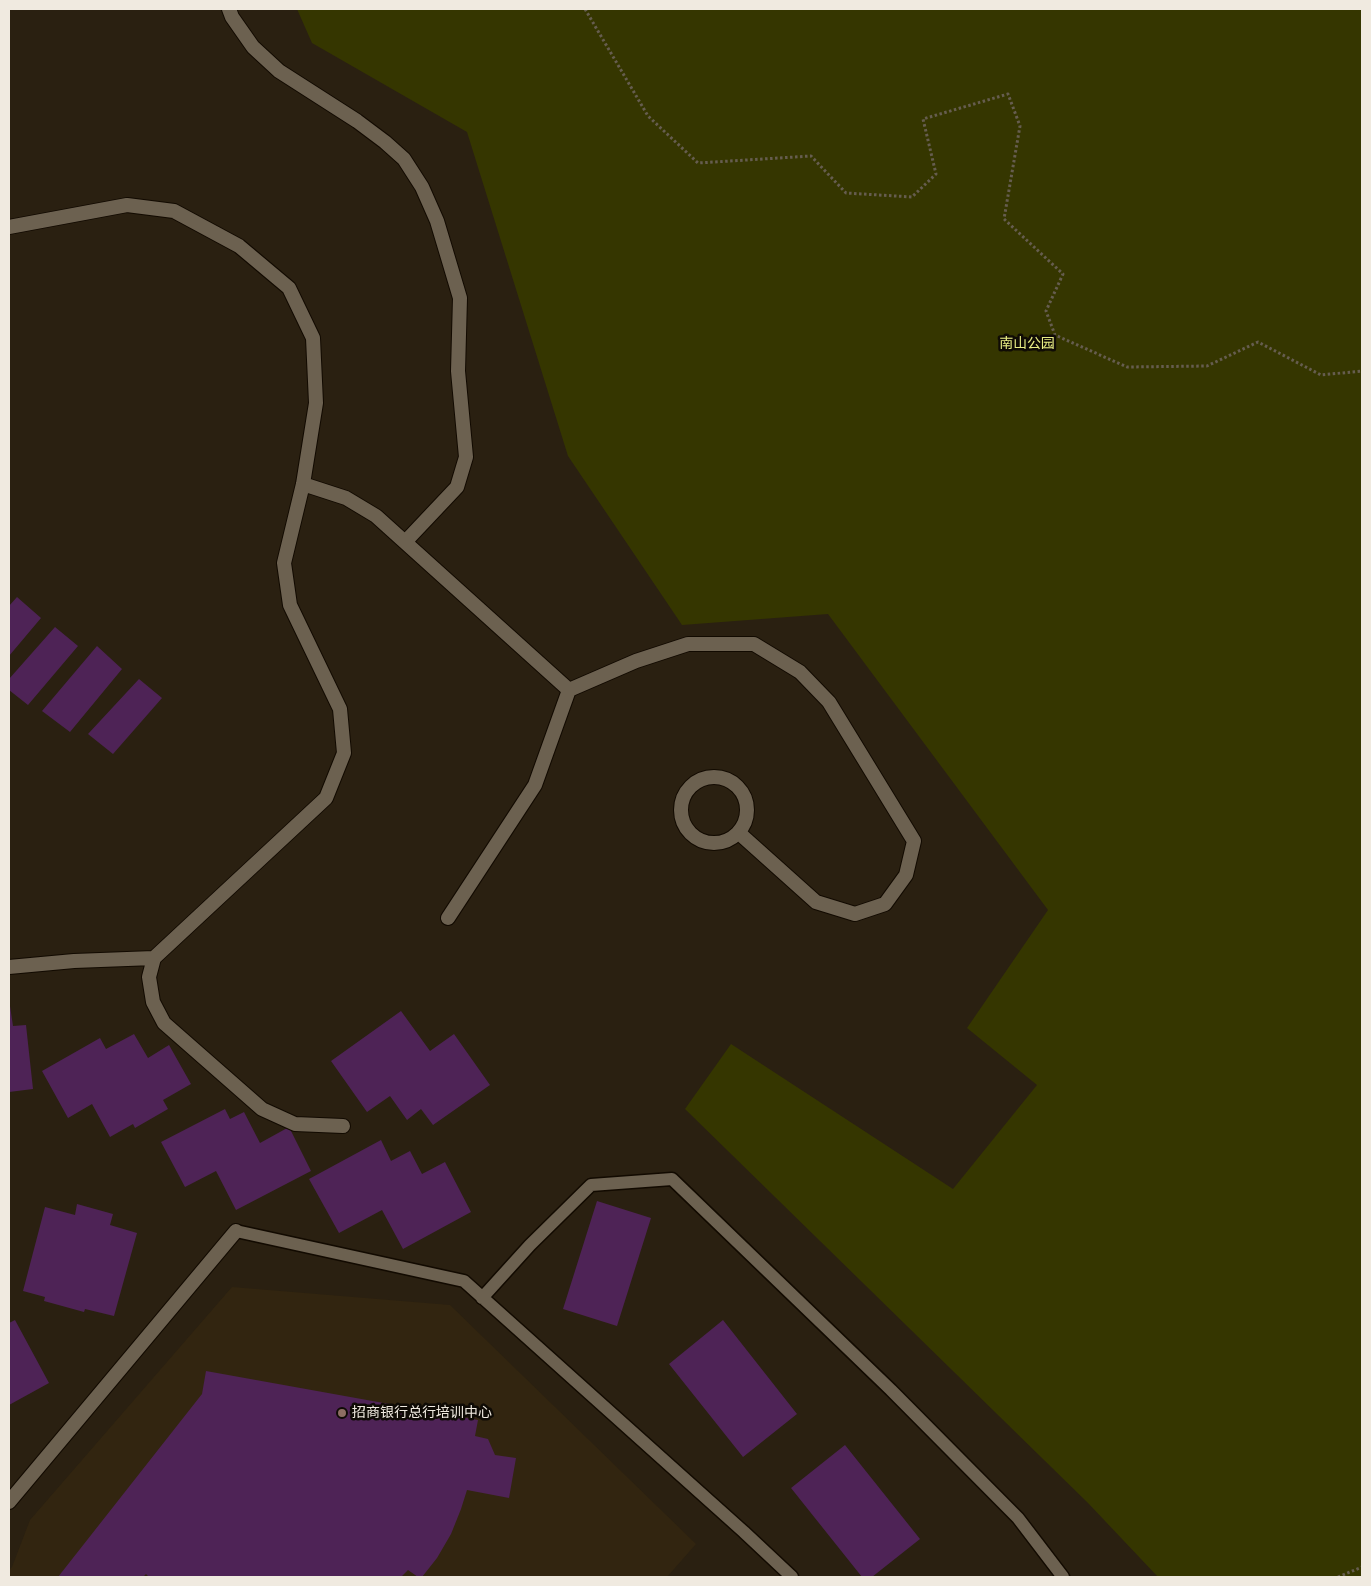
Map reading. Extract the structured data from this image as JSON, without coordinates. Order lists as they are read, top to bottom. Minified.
{"parks":["南山公园"],"places":["招商银行总行培训中心"]}
